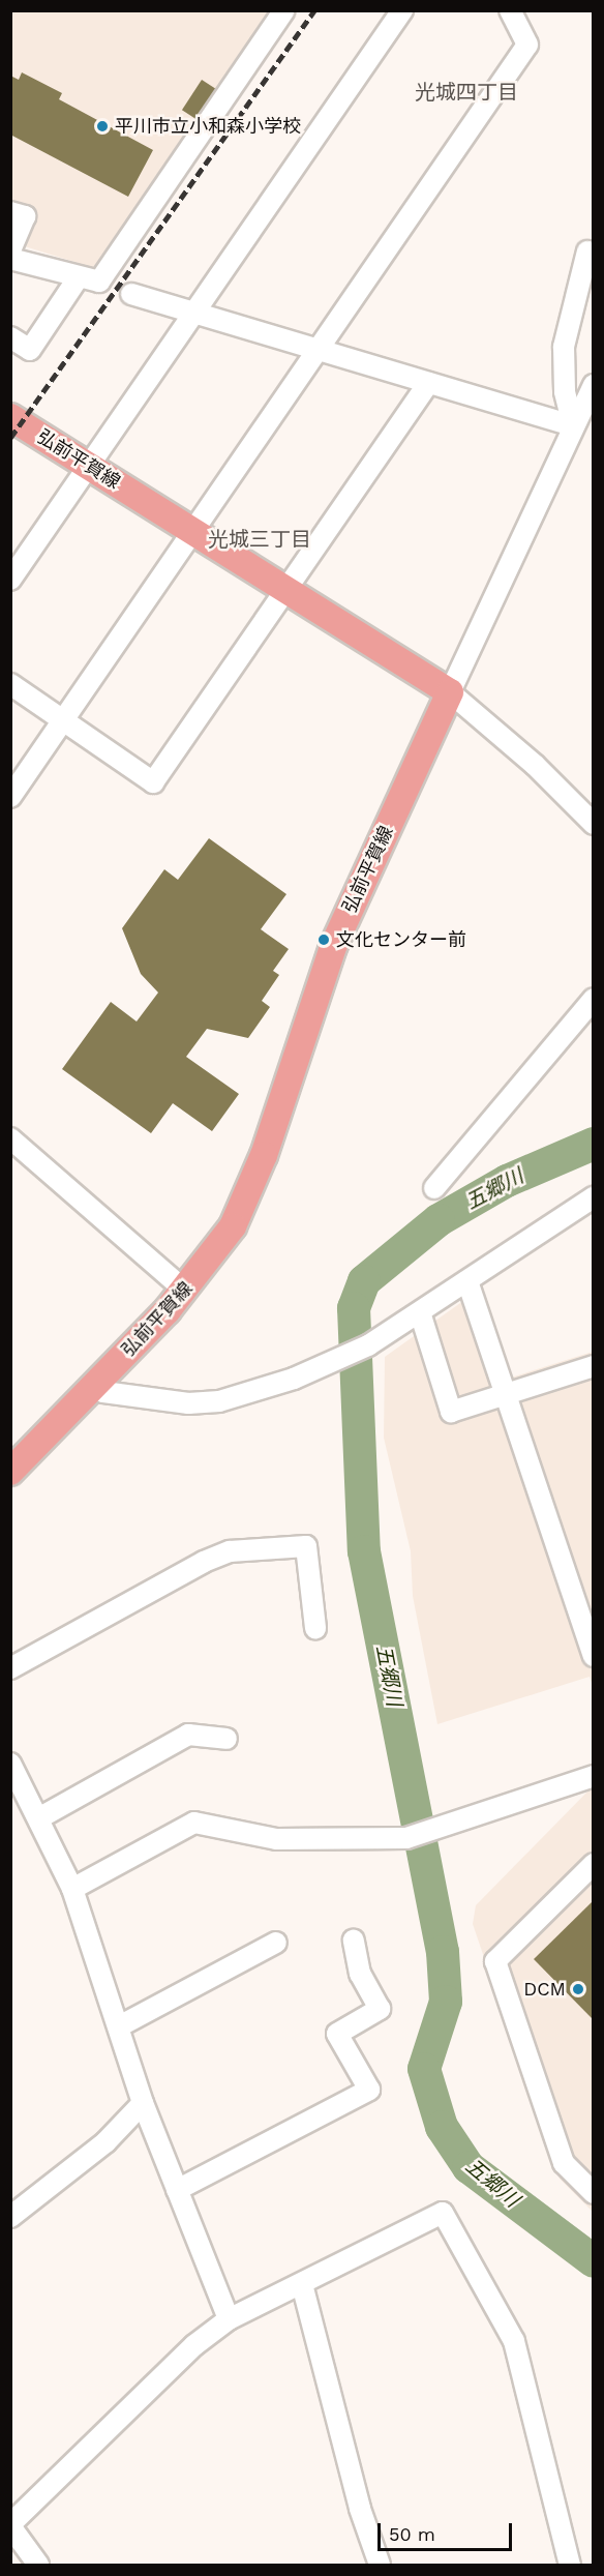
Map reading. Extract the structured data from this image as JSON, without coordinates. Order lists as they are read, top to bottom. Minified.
{"streets":{"main road":["弘前平賀線"]},"districts":["光城四丁目","光城三丁目"],"water":["五郷川"],"places":["平川市立小和森小学校","文化センター前","DCM"],"scale_bar":"50 m"}
